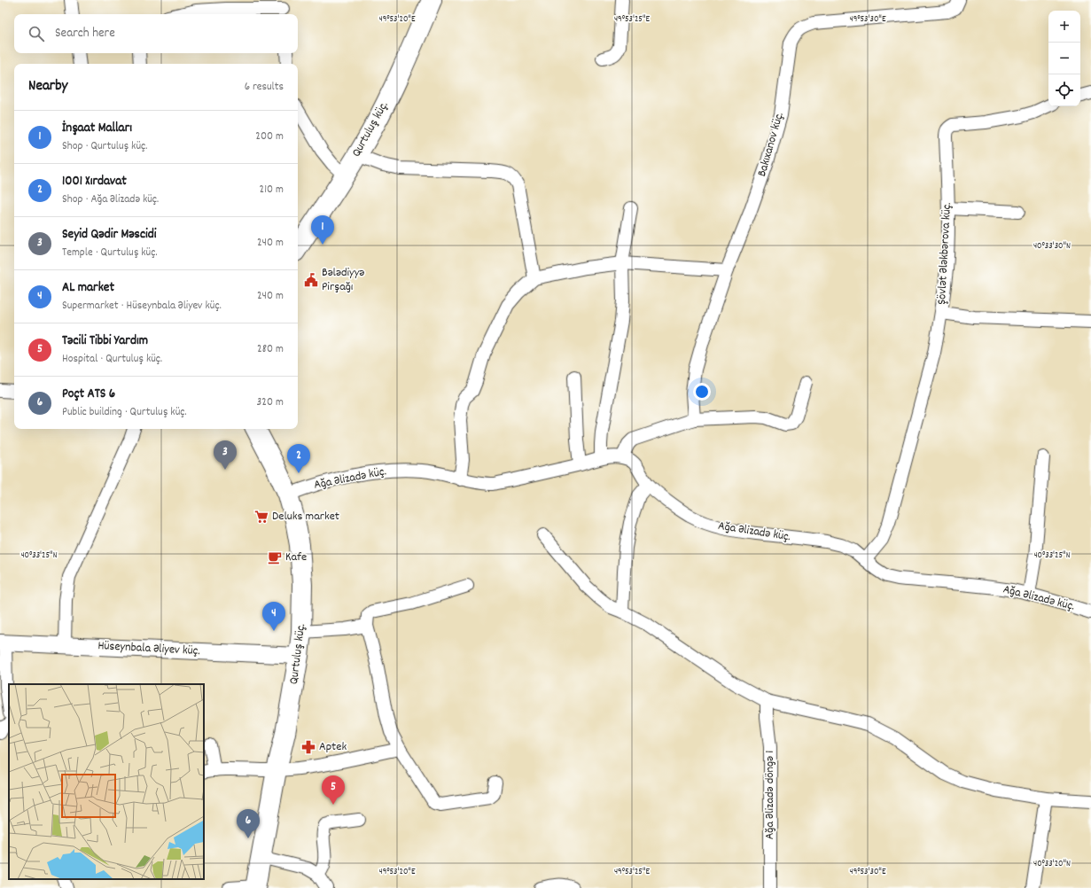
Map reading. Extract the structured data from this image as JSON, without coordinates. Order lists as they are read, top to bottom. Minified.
{"streets":{"main road":["Qurtuluş küç."],"street":["Bakıxanov küç.","Şövlət Ələkbərova küç.","Ağa Əlizadə küç.","Hüseynbala Əliyev küç.","Ağa Əlizadə döngə 1"]},"crossings":[["Qurtuluş küç.","Ağa Əlizadə küç."],["Qurtuluş küç.","Hüseynbala Əliyev küç."],["Şövlət Ələkbərova küç.","Ağa Əlizadə küç."]],"places":{"public building":["Bələdiyyə Pirşağı"],"supermarket":["Deluks market"],"cafe":["Kafe"],"pharmacy":["Aptek"]},"page":{"map_buttons":["+","−"],"search":"Search here","heading":["Nearby","6 results"],"list":[{"mark":"1","name":"İnşaat Malları","note":"Shop · Qurtuluş küç.","value":"200 m"},{"mark":"2","name":"1001 Xırdavat","note":"Shop · Ağa Əlizadə küç.","value":"210 m"},{"mark":"3","name":"Seyid Qədir Məscidi","note":"Temple · Qurtuluş küç.","value":"240 m"},{"mark":"4","name":"AL market","note":"Supermarket · Hüseynbala Əliyev küç.","value":"240 m"},{"mark":"5","name":"Təcili Tibbi Yardım","note":"Hospital · Qurtuluş küç.","value":"280 m"},{"mark":"6","name":"Poçt ATS 6","note":"Public building · Qurtuluş küç.","value":"320 m"}],"pins":["1","3","2","4","5","6"]},"coordinates":["49°53'20\"E","49°53'25\"E","49°53'30\"E","40°33'30\"N","40°33'25\"N","40°33'20\"N"]}
